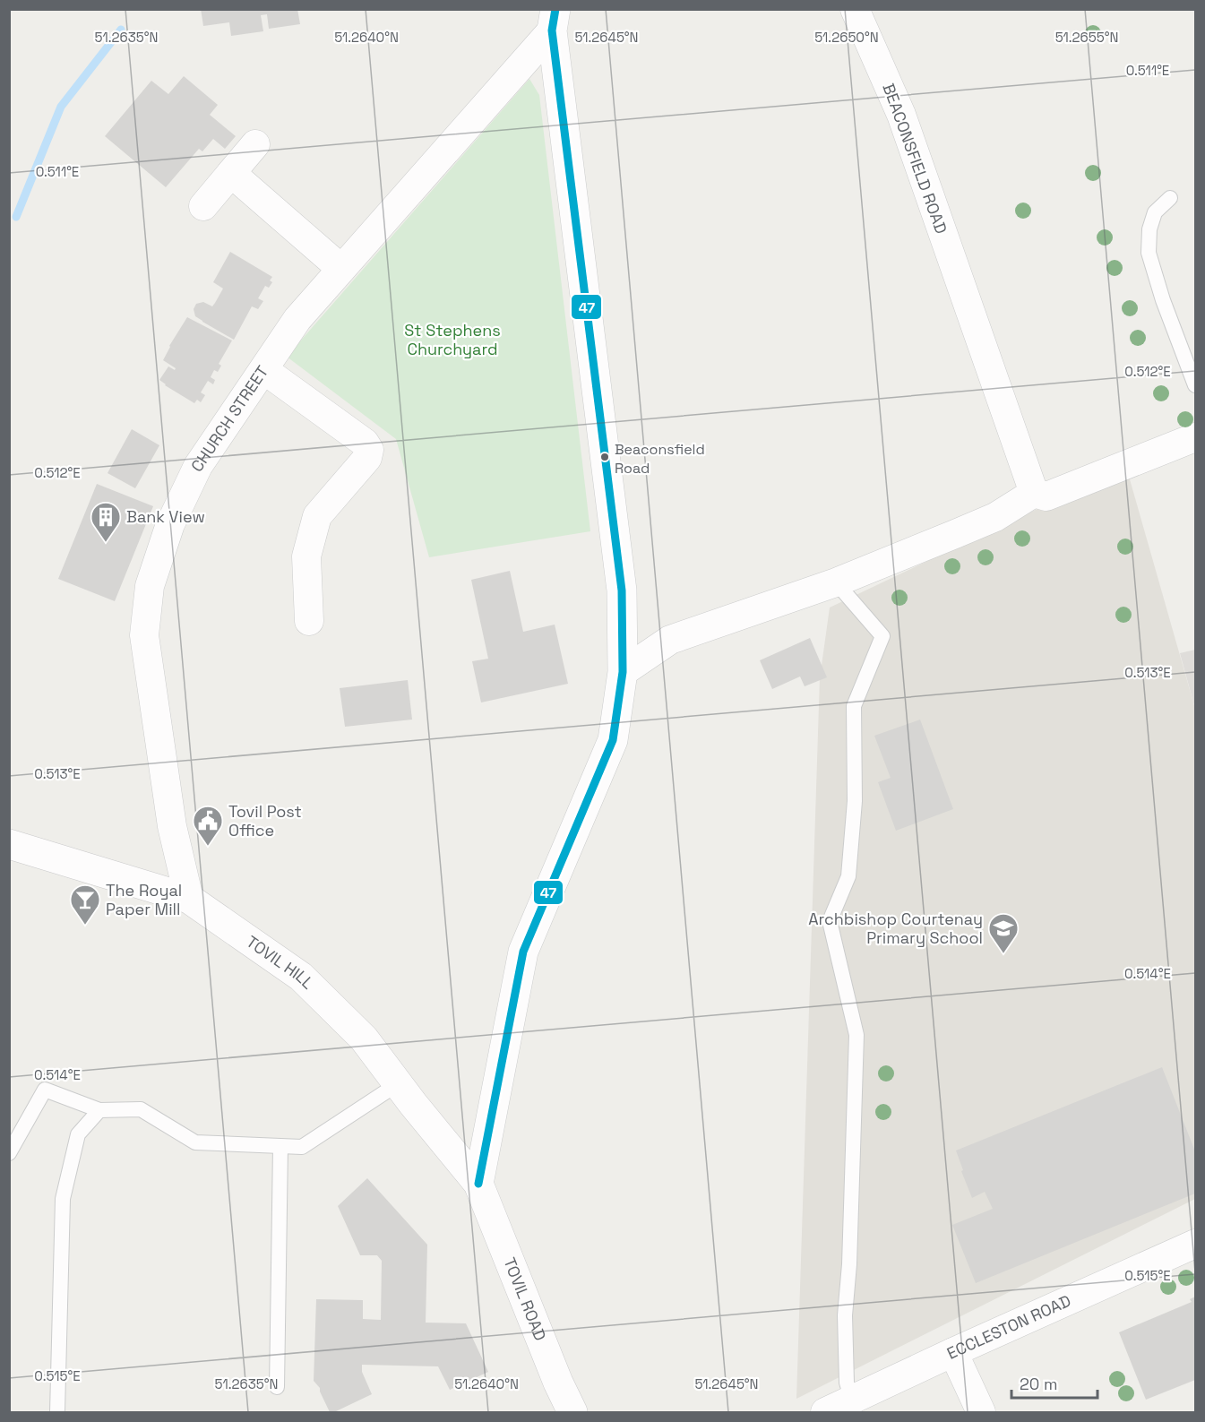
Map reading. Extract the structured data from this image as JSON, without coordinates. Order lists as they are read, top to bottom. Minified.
{"streets":{"street":["BEACONSFIELD ROAD","CHURCH STREET","TOVIL HILL","TOVIL ROAD","ECCLESTON ROAD"]},"crossings":[["CHURCH STREET","TOVIL HILL"],["TOVIL HILL","TOVIL ROAD"]],"parks":["St Stephens Churchyard"],"places":{"other":["Beaconsfield Road"],"building":["Bank View"],"public building":["Tovil Post Office"],"bar":["The Royal Paper Mill"],"school or university":["Archbishop Courtenay Primary School"]},"lines":["transit line 47"],"scale_bar":"20 m","coordinates":["51.2635°N","51.2640°N","51.2645°N","51.2650°N","51.2655°N","0.511°E","0.512°E","0.513°E","0.514°E","0.515°E"]}
